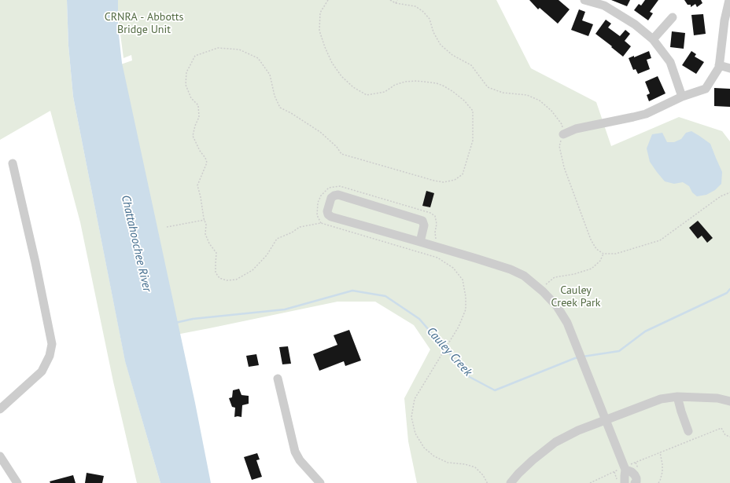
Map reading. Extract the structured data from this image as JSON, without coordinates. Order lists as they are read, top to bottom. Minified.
{"water":["Chattahoochee River","Cauley Creek"],"parks":["CRNRA - Abbotts Bridge Unit","Cauley Creek Park"]}
